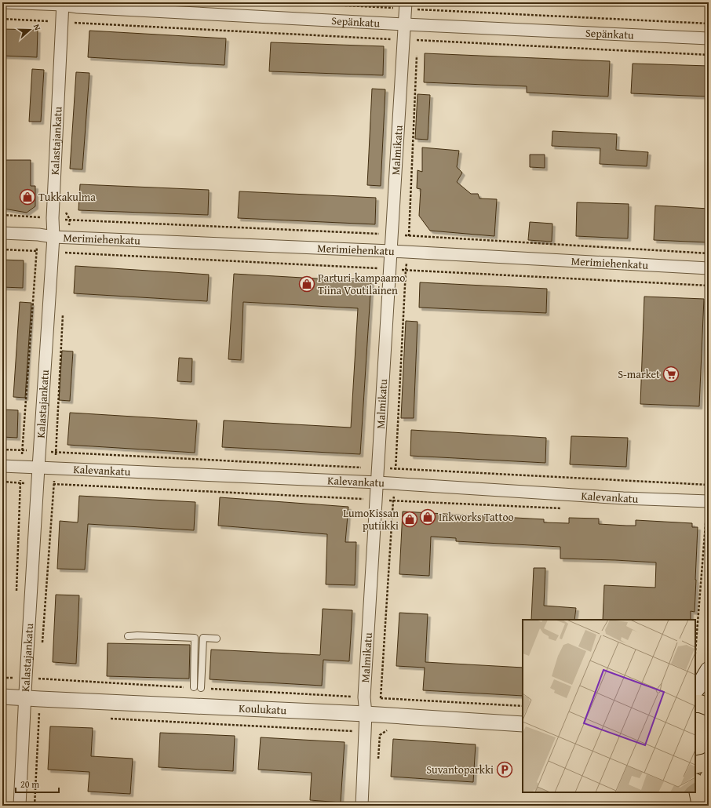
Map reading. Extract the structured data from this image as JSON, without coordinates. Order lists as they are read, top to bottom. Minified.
{"streets":{"street":["Sepänkatu","Kalastajankatu","Malmikatu","Merimiehenkatu","Kalevankatu","Koulukatu"]},"crossings":[["Sepänkatu","Kalastajankatu"],["Sepänkatu","Malmikatu"],["Kalastajankatu","Merimiehenkatu"],["Kalastajankatu","Kalevankatu"],["Kalastajankatu","Koulukatu"],["Malmikatu","Merimiehenkatu"],["Malmikatu","Kalevankatu"],["Malmikatu","Koulukatu"]],"places":{"shop":["Tukkakulma","Parturi-kampaamo Tiina Voutilainen","Inkworks Tattoo","LumoKissan putiikki"],"supermarket":["S-market"],"parking":["Suvantoparkki"]},"scale_bar":"20 m","north":"right"}
